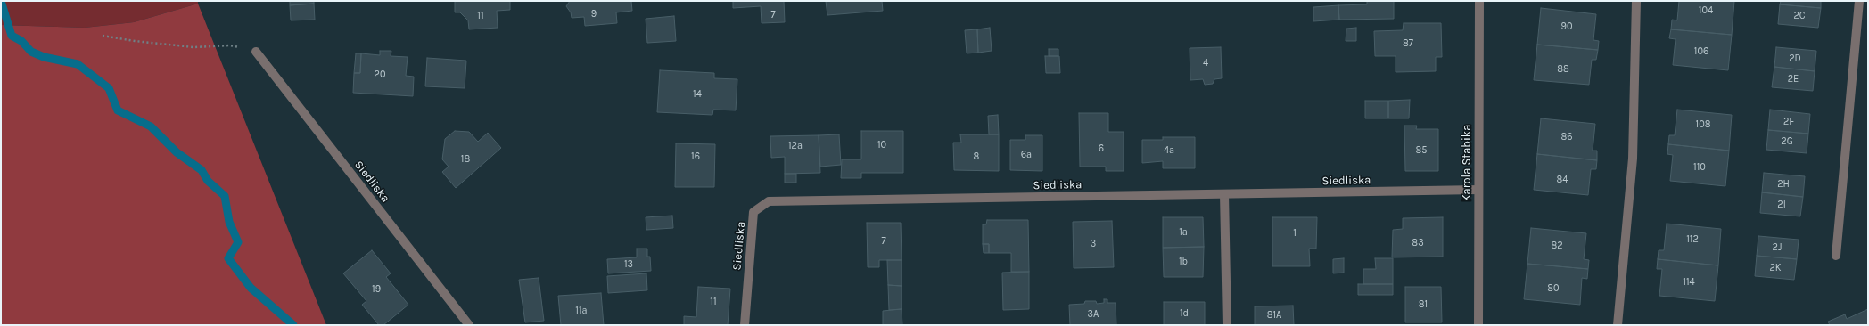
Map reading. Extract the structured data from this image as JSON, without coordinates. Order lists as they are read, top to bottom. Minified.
{"streets":{"street":["Karola Stabika","Siedliska"]},"crossings":[["Karola Stabika","Siedliska"]],"house_numbers":["104","9","7","11","2C","90","87","106","2D","4","88","20","2E","14","2F","108","86","2G","10","12a","6","4a","85","6a","16","8","18","110","84","2H","2I","1a","1","112","7","83","3","82","2J","1b","13","2K","114","80","19","11","81","11a","1d","3A","81A"]}
